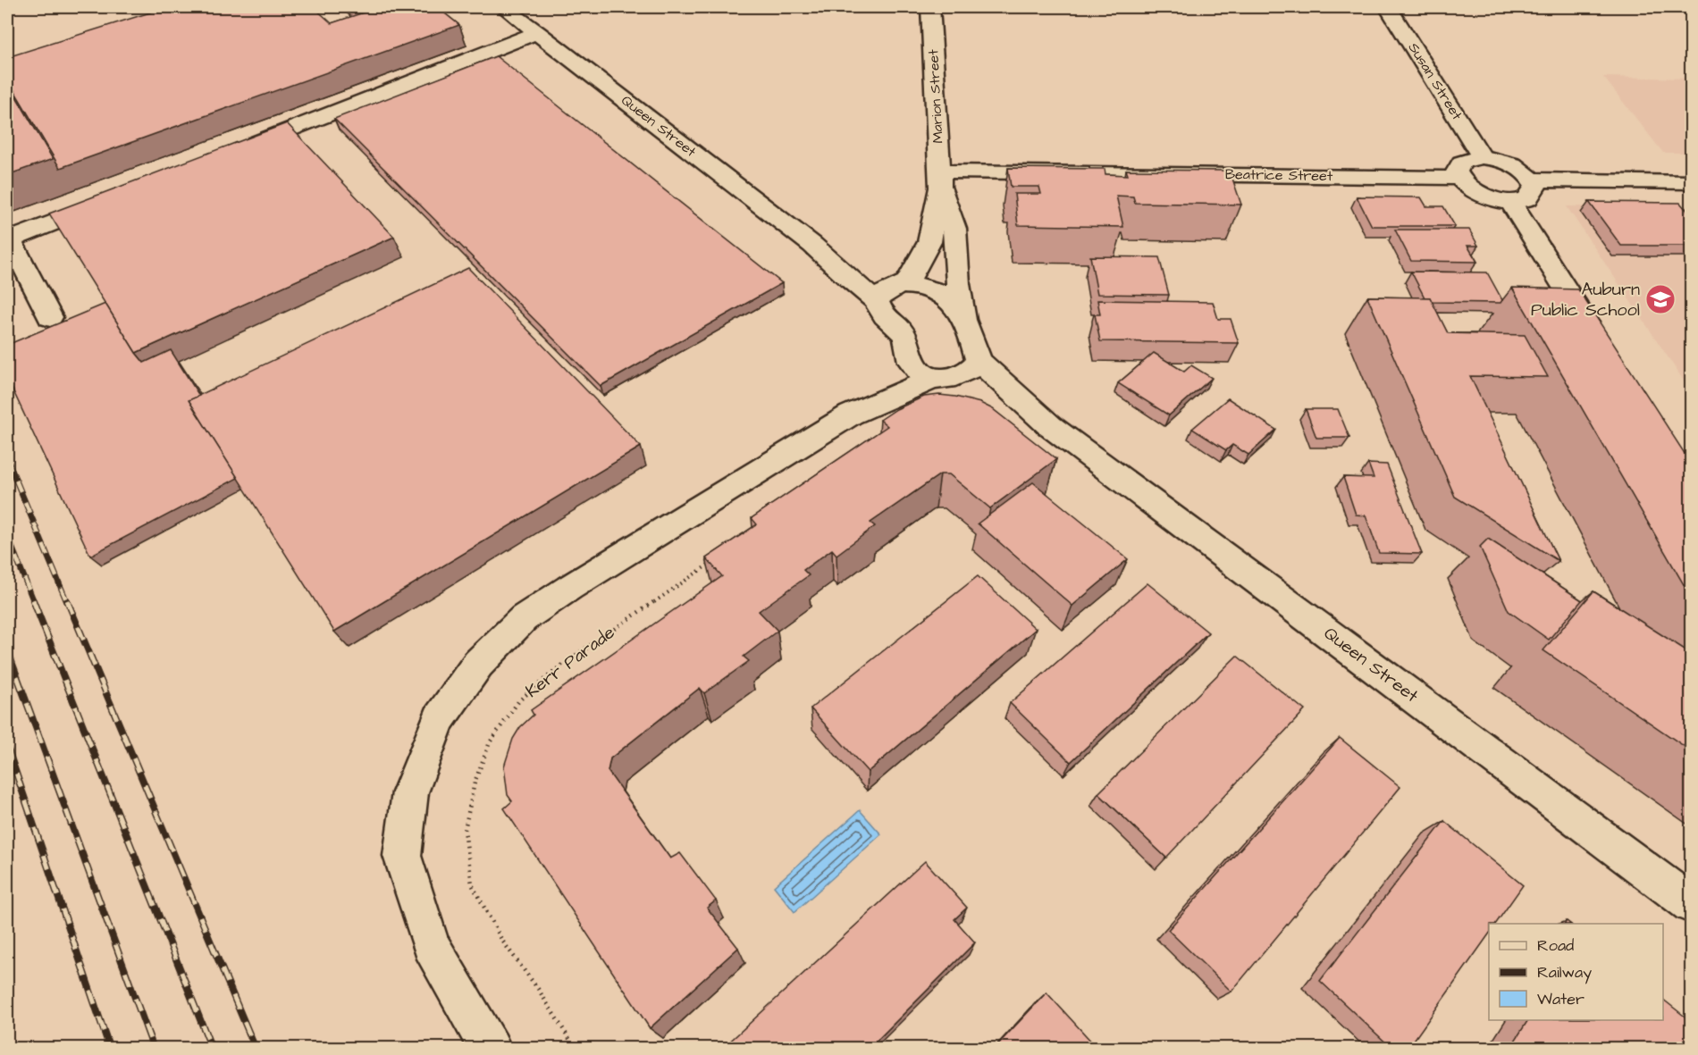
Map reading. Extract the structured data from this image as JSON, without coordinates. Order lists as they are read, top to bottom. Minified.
{"streets":{"street":["Susan Street","Marion Street","Queen Street","Beatrice Street"],"path":["Kerr Parade"]},"crossings":[["Marion Street","Queen Street"],["Marion Street","Beatrice Street"]],"places":{"school or university":["Auburn Public School"]},"legend":["Road","Railway","Water"]}
